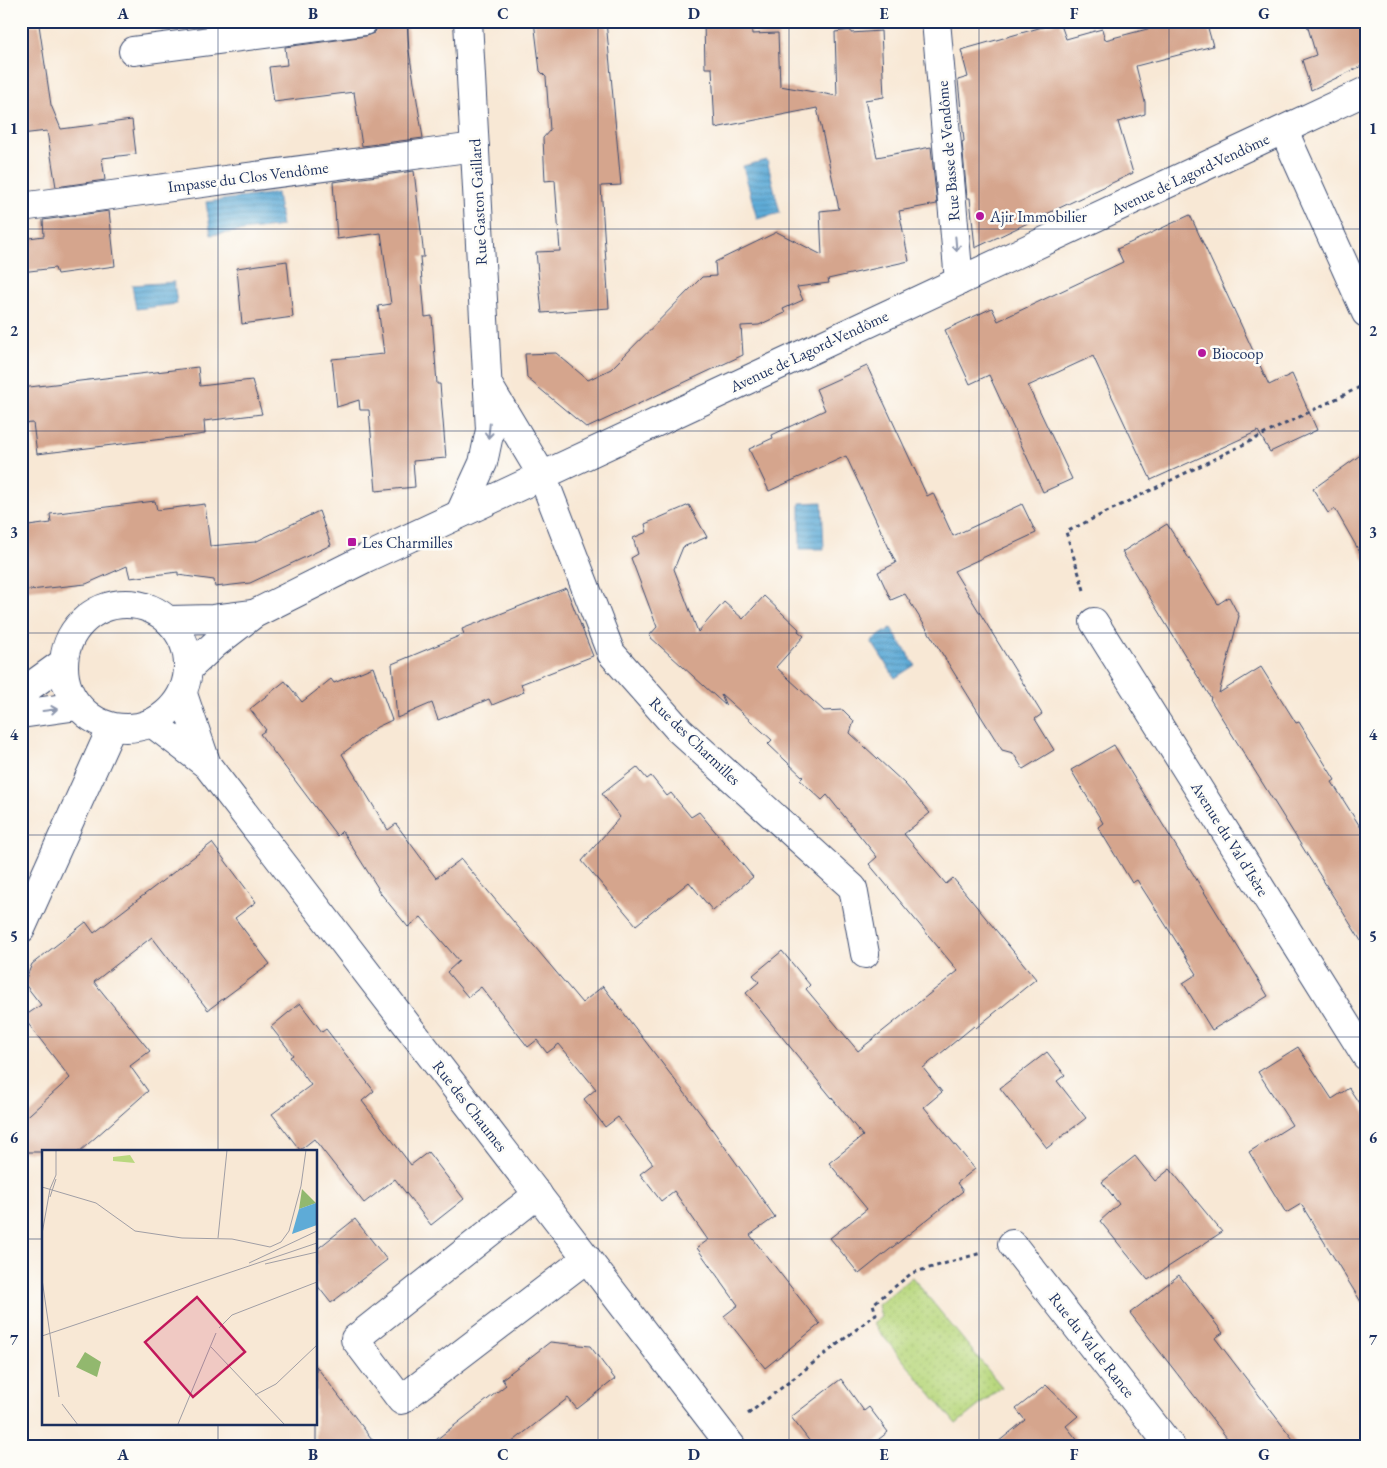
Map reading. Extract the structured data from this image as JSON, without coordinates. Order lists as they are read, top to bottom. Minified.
{"streets":{"street":["Rue Basse de Vendôme","Avenue de Lagord-Vendôme","Impasse du Clos Vendôme","Rue Gaston Gaillard","Rue des Charmilles","Avenue du Val d'Isère","Rue des Chaumes","Rue du Val de Rance"]},"crossings":[["Rue Basse de Vendôme","Avenue de Lagord-Vendôme"],["Avenue de Lagord-Vendôme","Rue Gaston Gaillard"],["Avenue de Lagord-Vendôme","Rue des Charmilles"],["Avenue de Lagord-Vendôme","Rue des Chaumes"],["Impasse du Clos Vendôme","Rue Gaston Gaillard"],["Rue Gaston Gaillard","Rue des Charmilles"]],"one_way":["Rue Basse de Vendôme"],"places":{"other":["Ajir Immobilier","Biocoop"],"transit":["Les Charmilles"]},"grid":{"columns":["A","B","C","D","E","F","G"],"rows":["1","2","3","4","5","6","7"]}}
